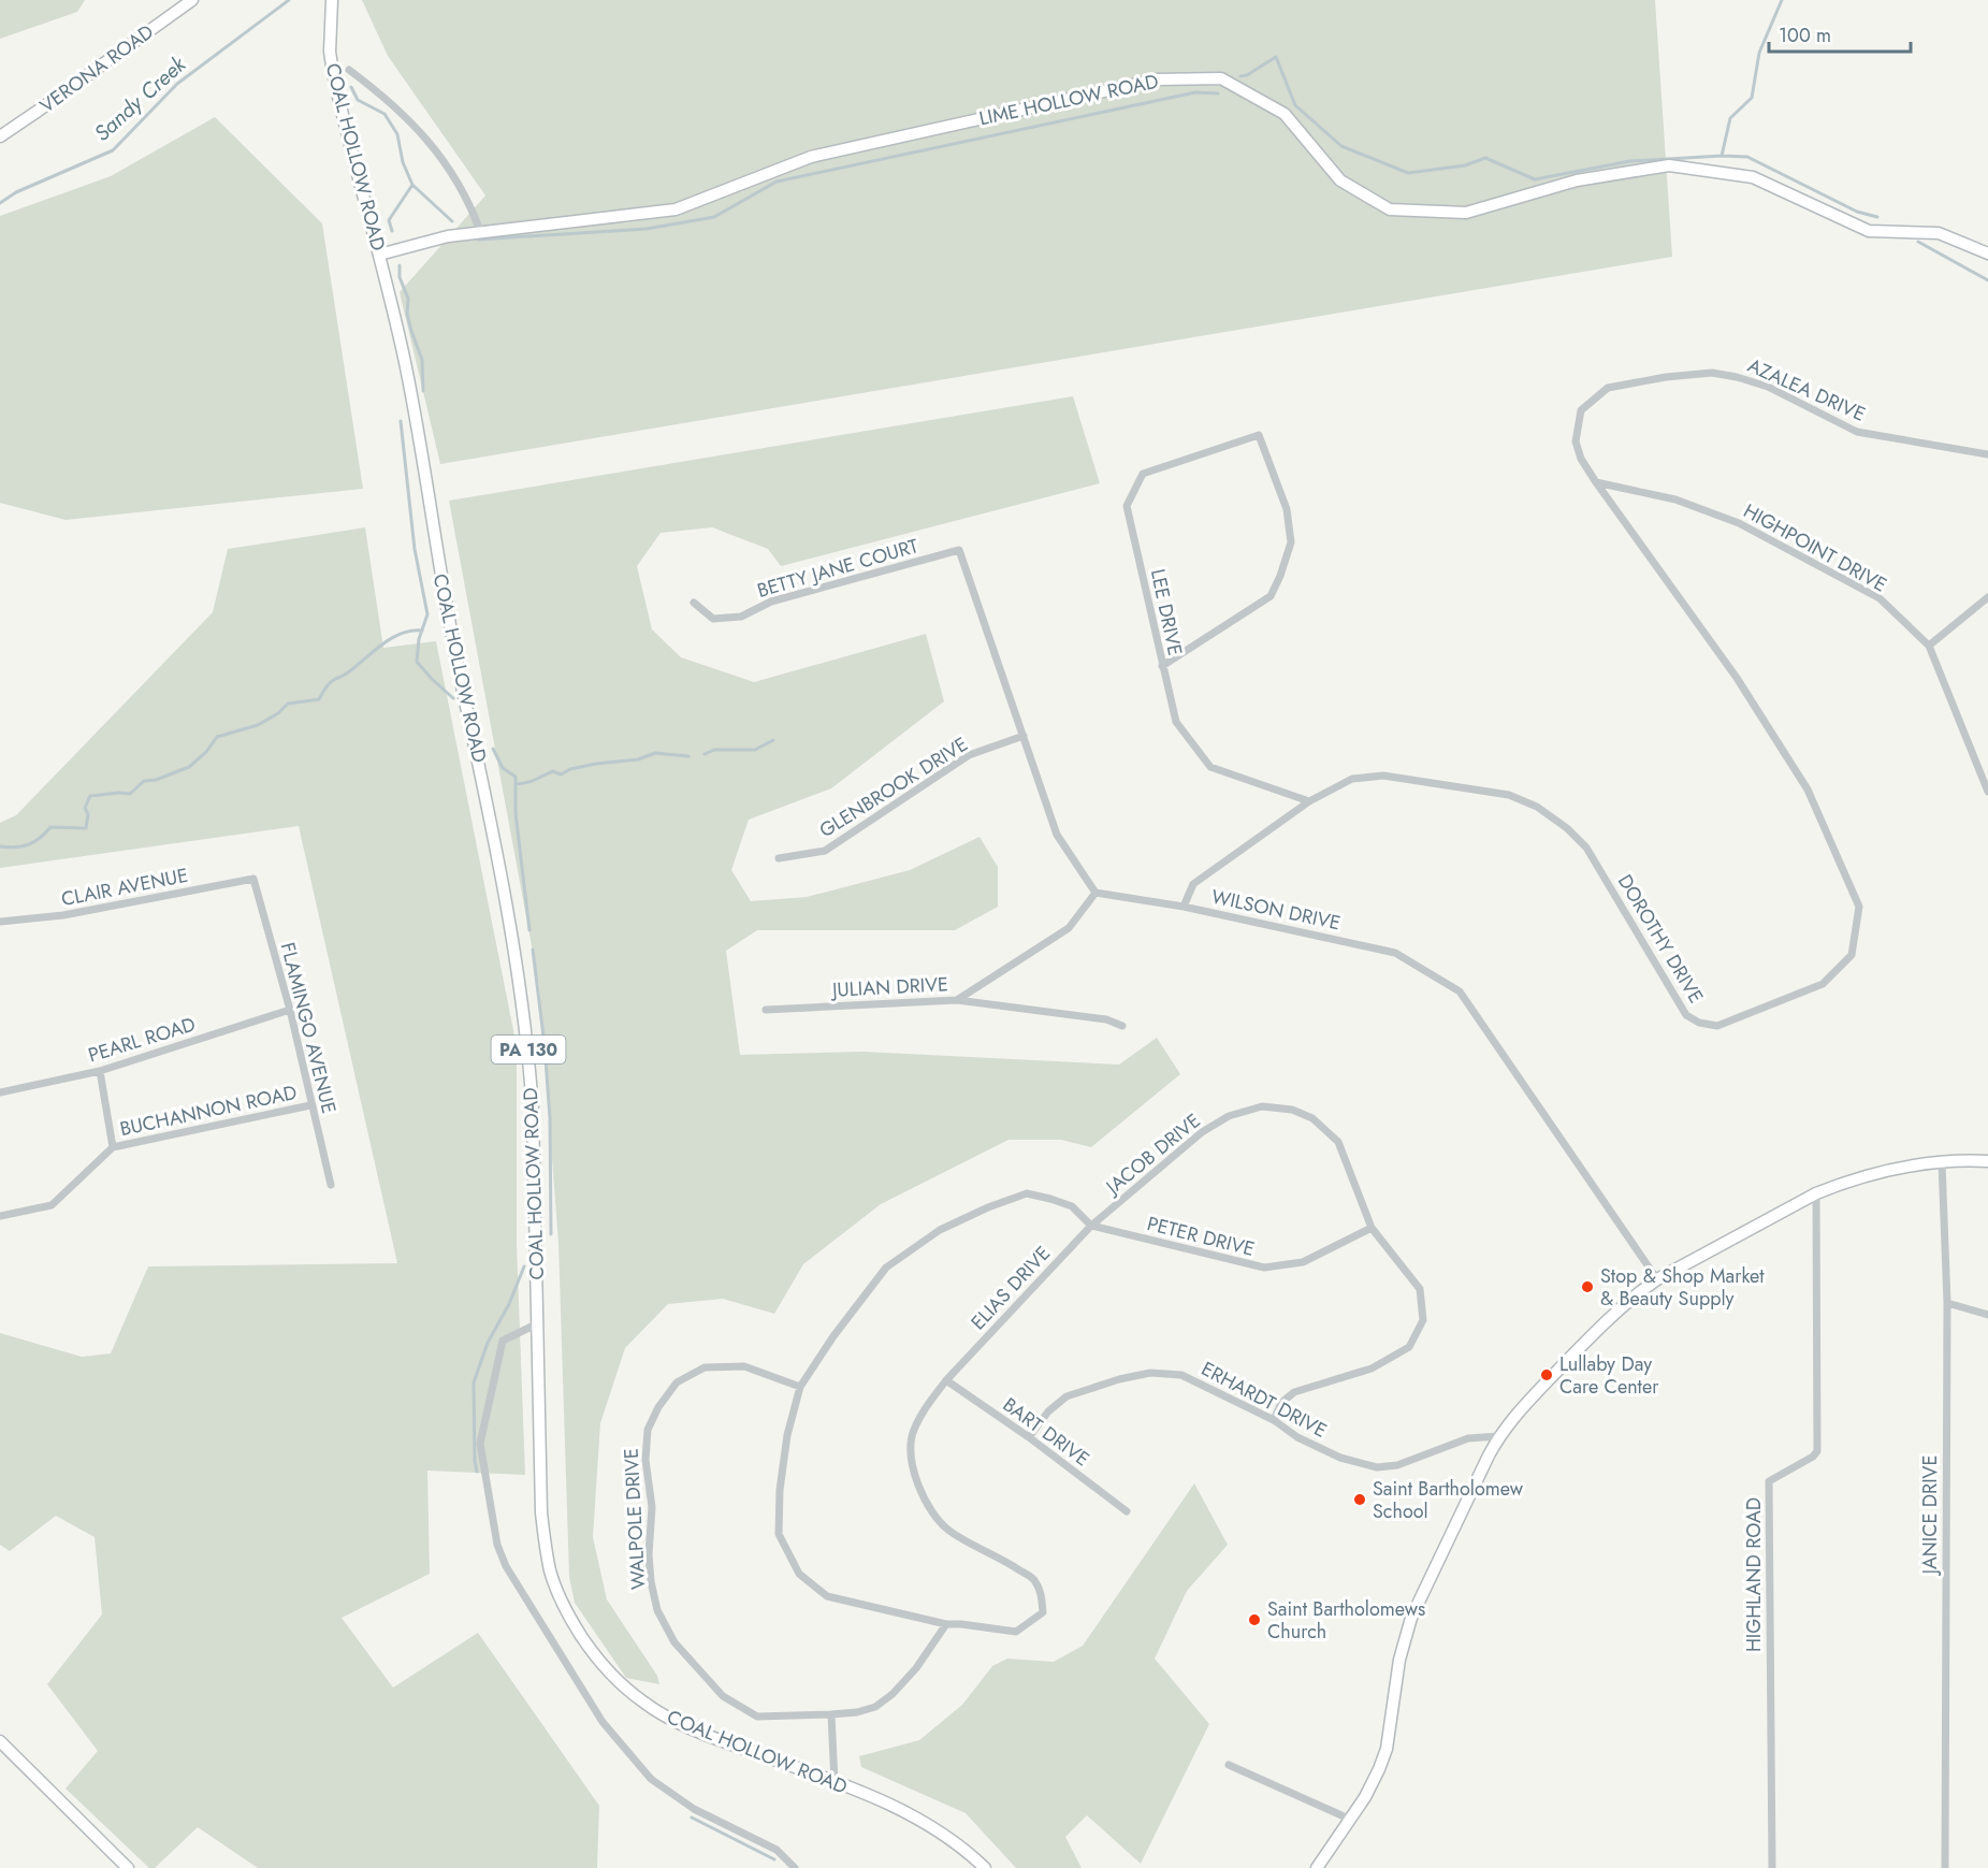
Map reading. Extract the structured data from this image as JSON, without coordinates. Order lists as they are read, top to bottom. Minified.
{"streets":{"main road":["VERONA ROAD","LIME HOLLOW ROAD","COAL HOLLOW ROAD","PA 130"],"street":["AZALEA DRIVE","HIGHPOINT DRIVE","BETTY JANE COURT","LEE DRIVE","GLENBROOK DRIVE","CLAIR AVENUE","WILSON DRIVE","DOROTHY DRIVE","JULIAN DRIVE","FLAMINGO AVENUE","PEARL ROAD","BUCHANNON ROAD","JACOB DRIVE","PETER DRIVE","ELIAS DRIVE","ERHARDT DRIVE","BART DRIVE","JANICE DRIVE","WALPOLE DRIVE","HIGHLAND ROAD"]},"crossings":[["LIME HOLLOW ROAD","COAL HOLLOW ROAD"],["AZALEA DRIVE","HIGHPOINT DRIVE"],["AZALEA DRIVE","DOROTHY DRIVE"],["HIGHPOINT DRIVE","DOROTHY DRIVE"],["BETTY JANE COURT","GLENBROOK DRIVE"],["LEE DRIVE","DOROTHY DRIVE"],["CLAIR AVENUE","FLAMINGO AVENUE"],["WILSON DRIVE","DOROTHY DRIVE"],["WILSON DRIVE","JULIAN DRIVE"],["FLAMINGO AVENUE","PEARL ROAD"],["FLAMINGO AVENUE","BUCHANNON ROAD"],["JACOB DRIVE","PETER DRIVE"],["JACOB DRIVE","ELIAS DRIVE"],["JACOB DRIVE","ERHARDT DRIVE"],["PETER DRIVE","ELIAS DRIVE"],["ELIAS DRIVE","BART DRIVE"],["ELIAS DRIVE","WALPOLE DRIVE"],["ERHARDT DRIVE","BART DRIVE"]],"water":["Sandy Creek"],"places":["Stop & Shop Market & Beauty Supply","Lullaby Day Care Center","Saint Bartholomew School","Saint Bartholomews Church"],"scale_bar":"100 m"}
